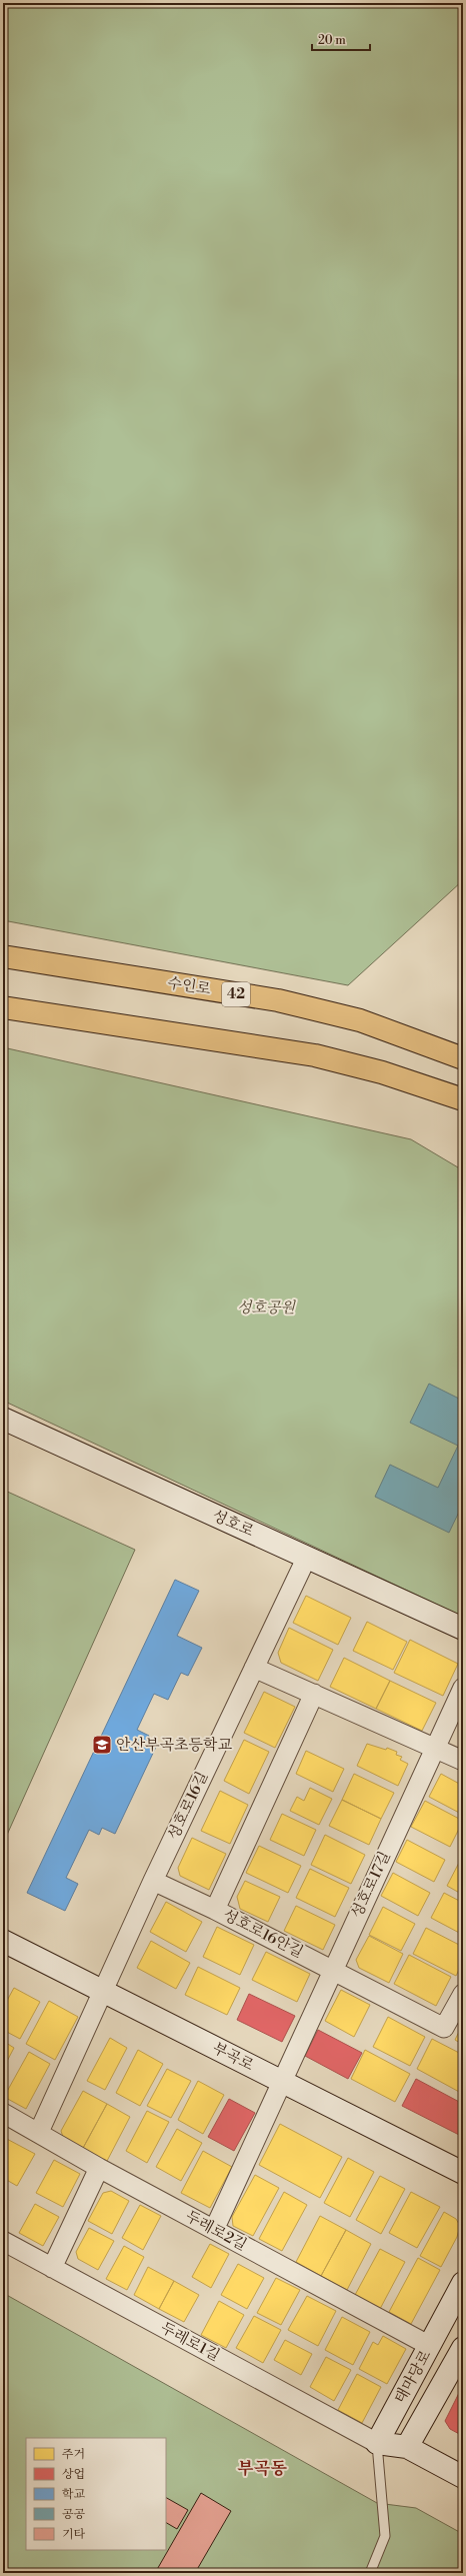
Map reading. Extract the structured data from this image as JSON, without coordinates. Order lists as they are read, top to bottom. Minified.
{"streets":{"highway":["수인로","42"],"street":["성호로","성호로16길","성호로17길","성호로16안길","부곡로","두레로2길","두레로1길","태마당로"]},"crossings":[["성호로","성호로16길"],["성호로16길","부곡로"],["성호로16길","두레로2길"],["성호로17길","성호로16안길"],["성호로17길","부곡로"],["성호로17길","두레로2길"],["두레로2길","태마당로"],["두레로1길","태마당로"]],"districts":["부곡동"],"parks":["성호공원"],"places":{"school or university":["안산부곡초등학교"]},"legend":["주거","상업","학교","공공","기타"],"scale_bar":"20 m"}
